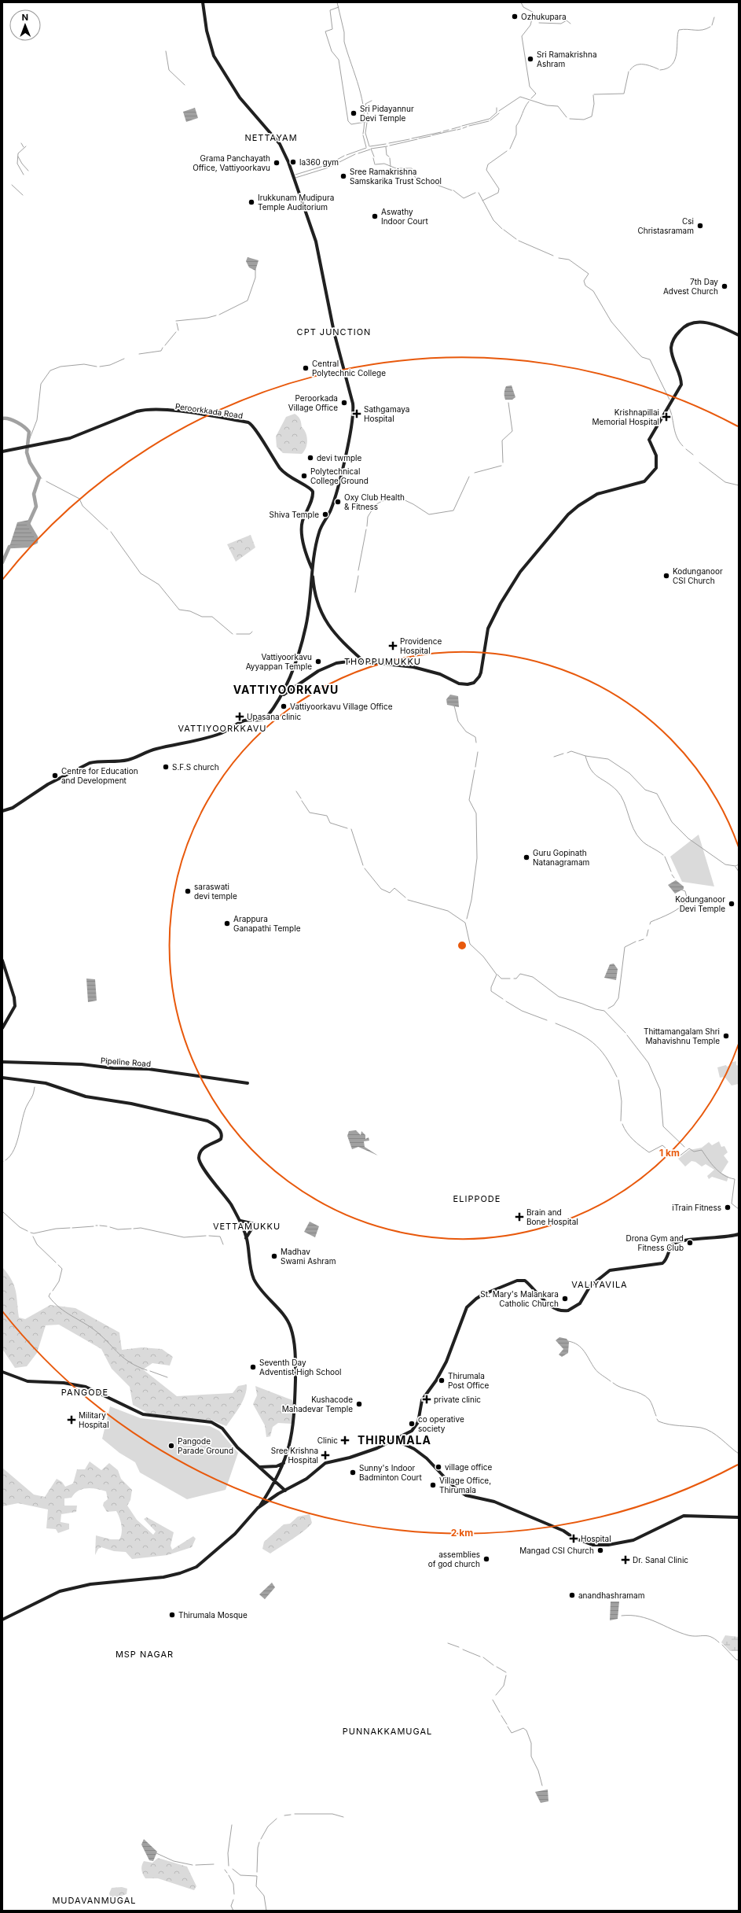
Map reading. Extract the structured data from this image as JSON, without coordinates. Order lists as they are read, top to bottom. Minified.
{"streets":{"main road":["Peroorkkada Road","Pipeline Road"]},"districts":["NETTAYAM","CPT JUNCTION","THOPPUMUKKU","VATTIYOORKAVU","VATTIYOORKKAVU","ELIPPODE","VETTAMUKKU","VALIYAVILA","PANGODE","THIRUMALA","MSP NAGAR","PUNNAKKAMUGAL","MUDAVANMUGAL"],"places":{"other":["Ozhukupara","Sri Ramakrishna Ashram","Sri Pidayannur Devi Temple","la360 gym","Grama Panchayath Office, Vattiyoorkavu","Sree Ramakrishna Samskarika Trust School","Irukkunam Mudipura Temple Auditorium","Aswathy Indoor Court","Csi Christasramam","7th Day Advest Church","Central Polytechnic College","Peroorkada Village Office","devi twmple","Polytechnical College Ground","Oxy Club Health & Fitness","Shiva Temple","Kodunganoor CSI Church","Vattiyoorkavu Ayyappan Temple","Vattiyoorkavu Village Office","S.F.S church","Centre for Education and Development","Guru Gopinath Natanagramam","saraswati devi temple","Kodunganoor Devi Temple","Arappura Ganapathi Temple","Thittamangalam Shri Mahavishnu Temple","iTrain Fitness","Drona Gym and Fitness Club","Madhav Swami Ashram","St. Mary's Malankara Catholic Church","Seventh Day Adventist High School","Thirumala Post Office","Kushacode Mahadevar Temple","co operative society","Pangode Parade Ground","village office","Sunny's Indoor Badminton Court","Village Office, Thirumala","Mangad CSI Church","assemblies of god church","anandhashramam","Thirumala Mosque"],"health":["Sathgamaya Hospital","Krishnapillai Memorial Hospital","Providence Hospital","Upasana clinic","Brain and Bone Hospital","private clinic","Military Hospital","Clinic","Sree Krishna Hospital","Hospital","Dr. Sanal Clinic"]},"north":"top","rings":["1 km","2 km"]}
